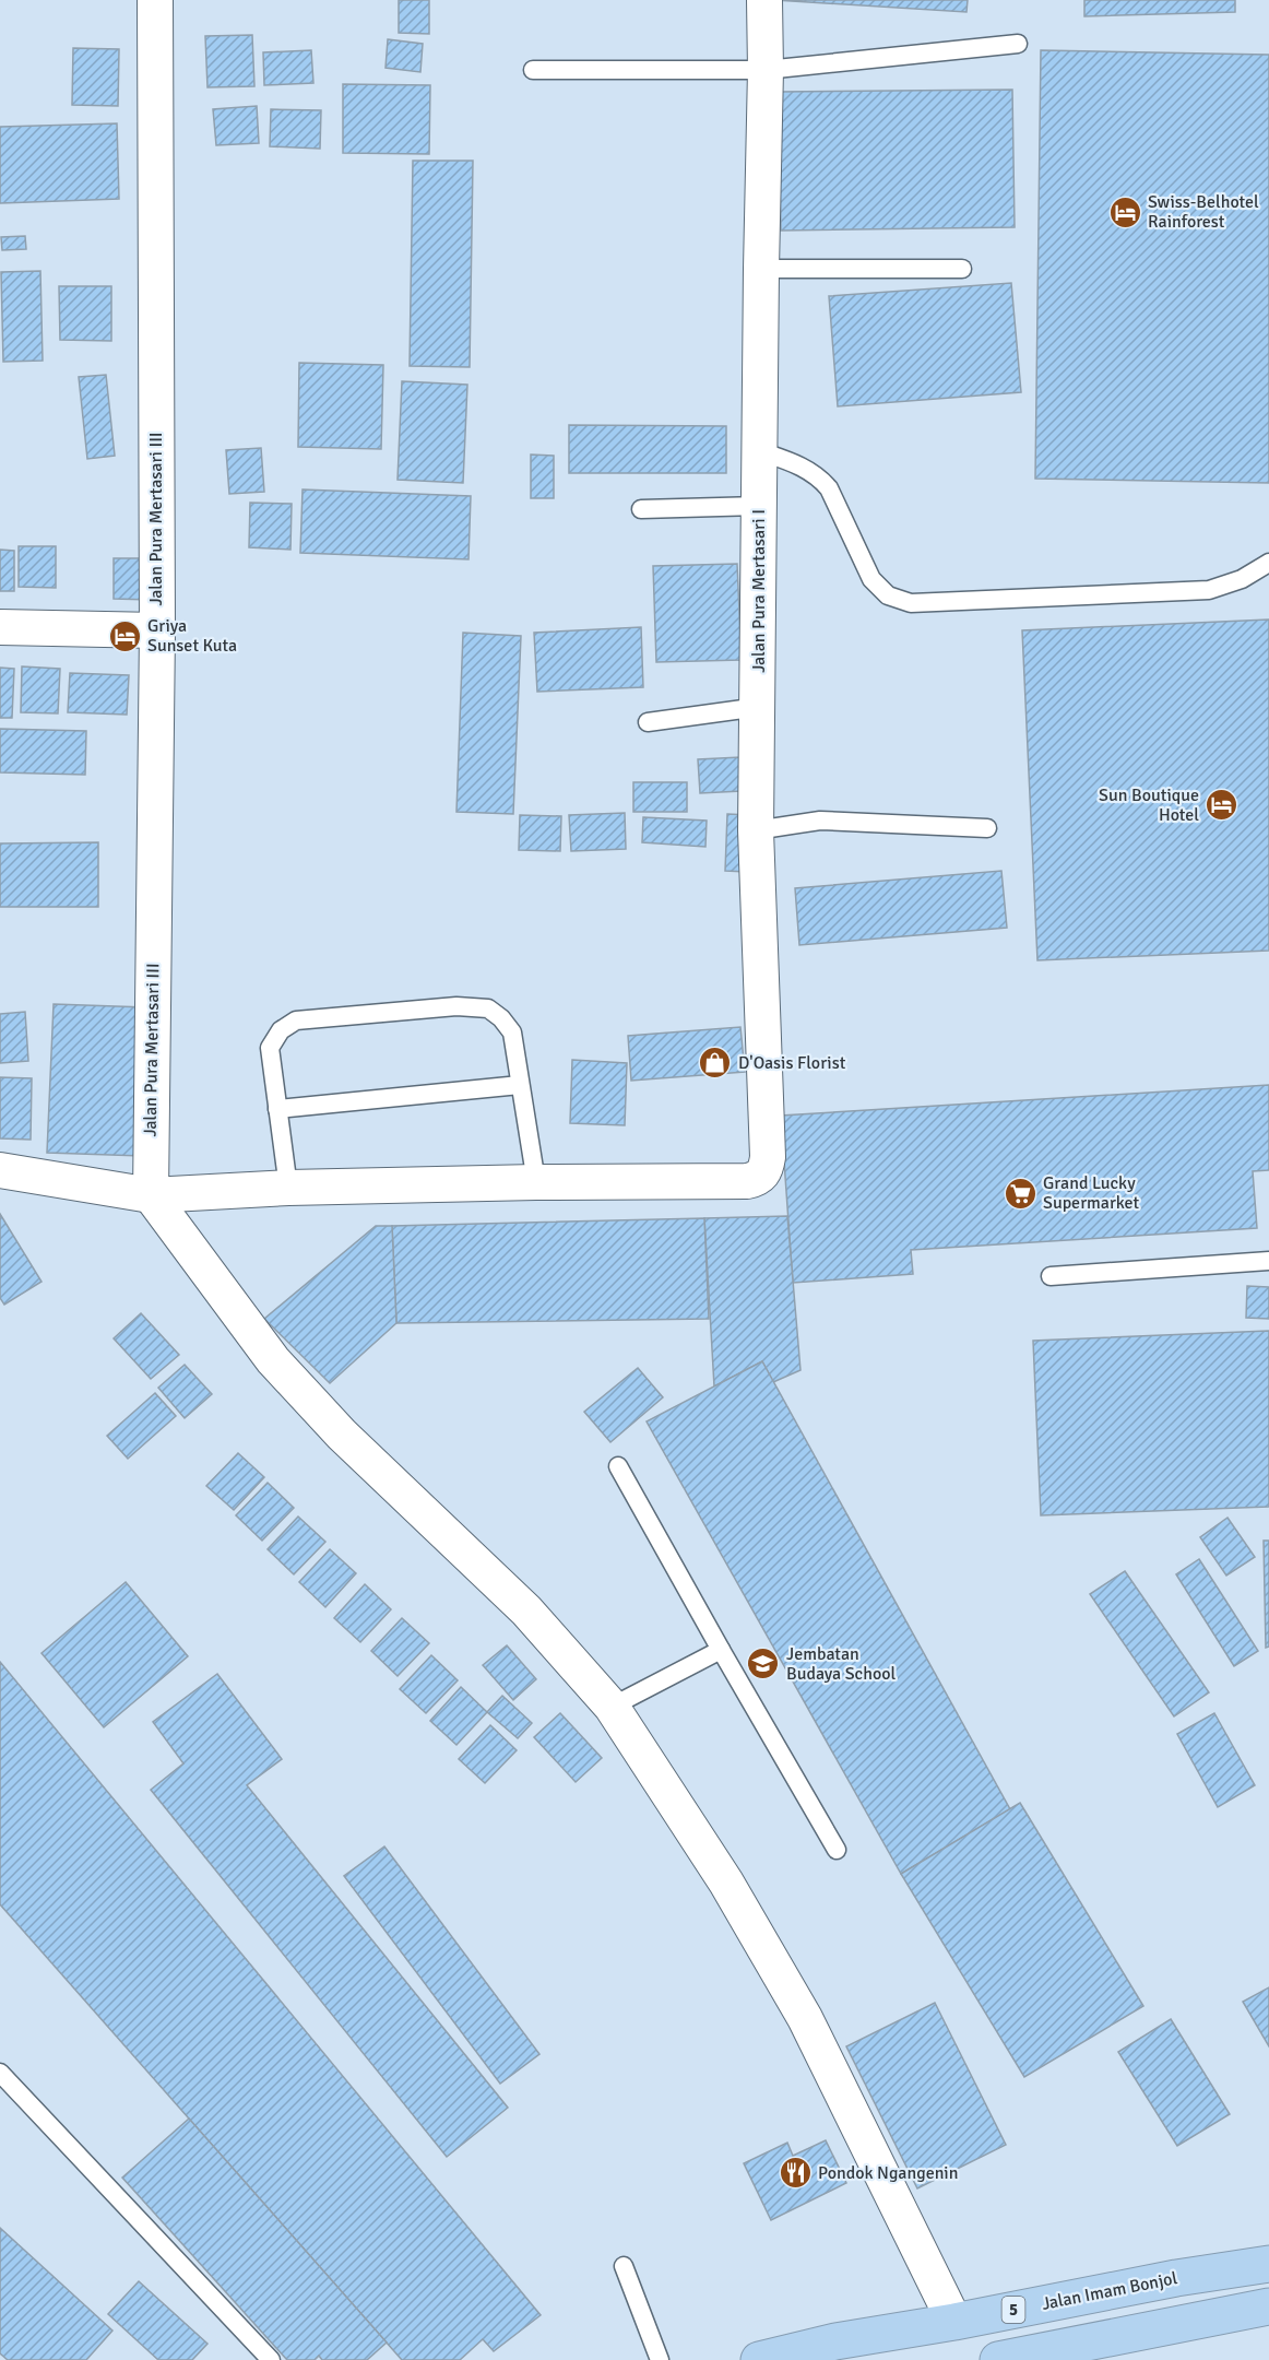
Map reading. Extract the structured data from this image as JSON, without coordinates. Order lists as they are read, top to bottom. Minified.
{"streets":{"highway":["Jalan Imam Bonjol","5"],"street":["Jalan Pura Mertasari III","Jalan Pura Mertasari I"]},"places":{"hotel":["Swiss-Belhotel Rainforest","Griya Sunset Kuta","Sun Boutique Hotel"],"shop":["D'Oasis Florist"],"supermarket":["Grand Lucky Supermarket"],"school or university":["Jembatan Budaya School"],"restaurant":["Pondok Ngangenin"]}}
